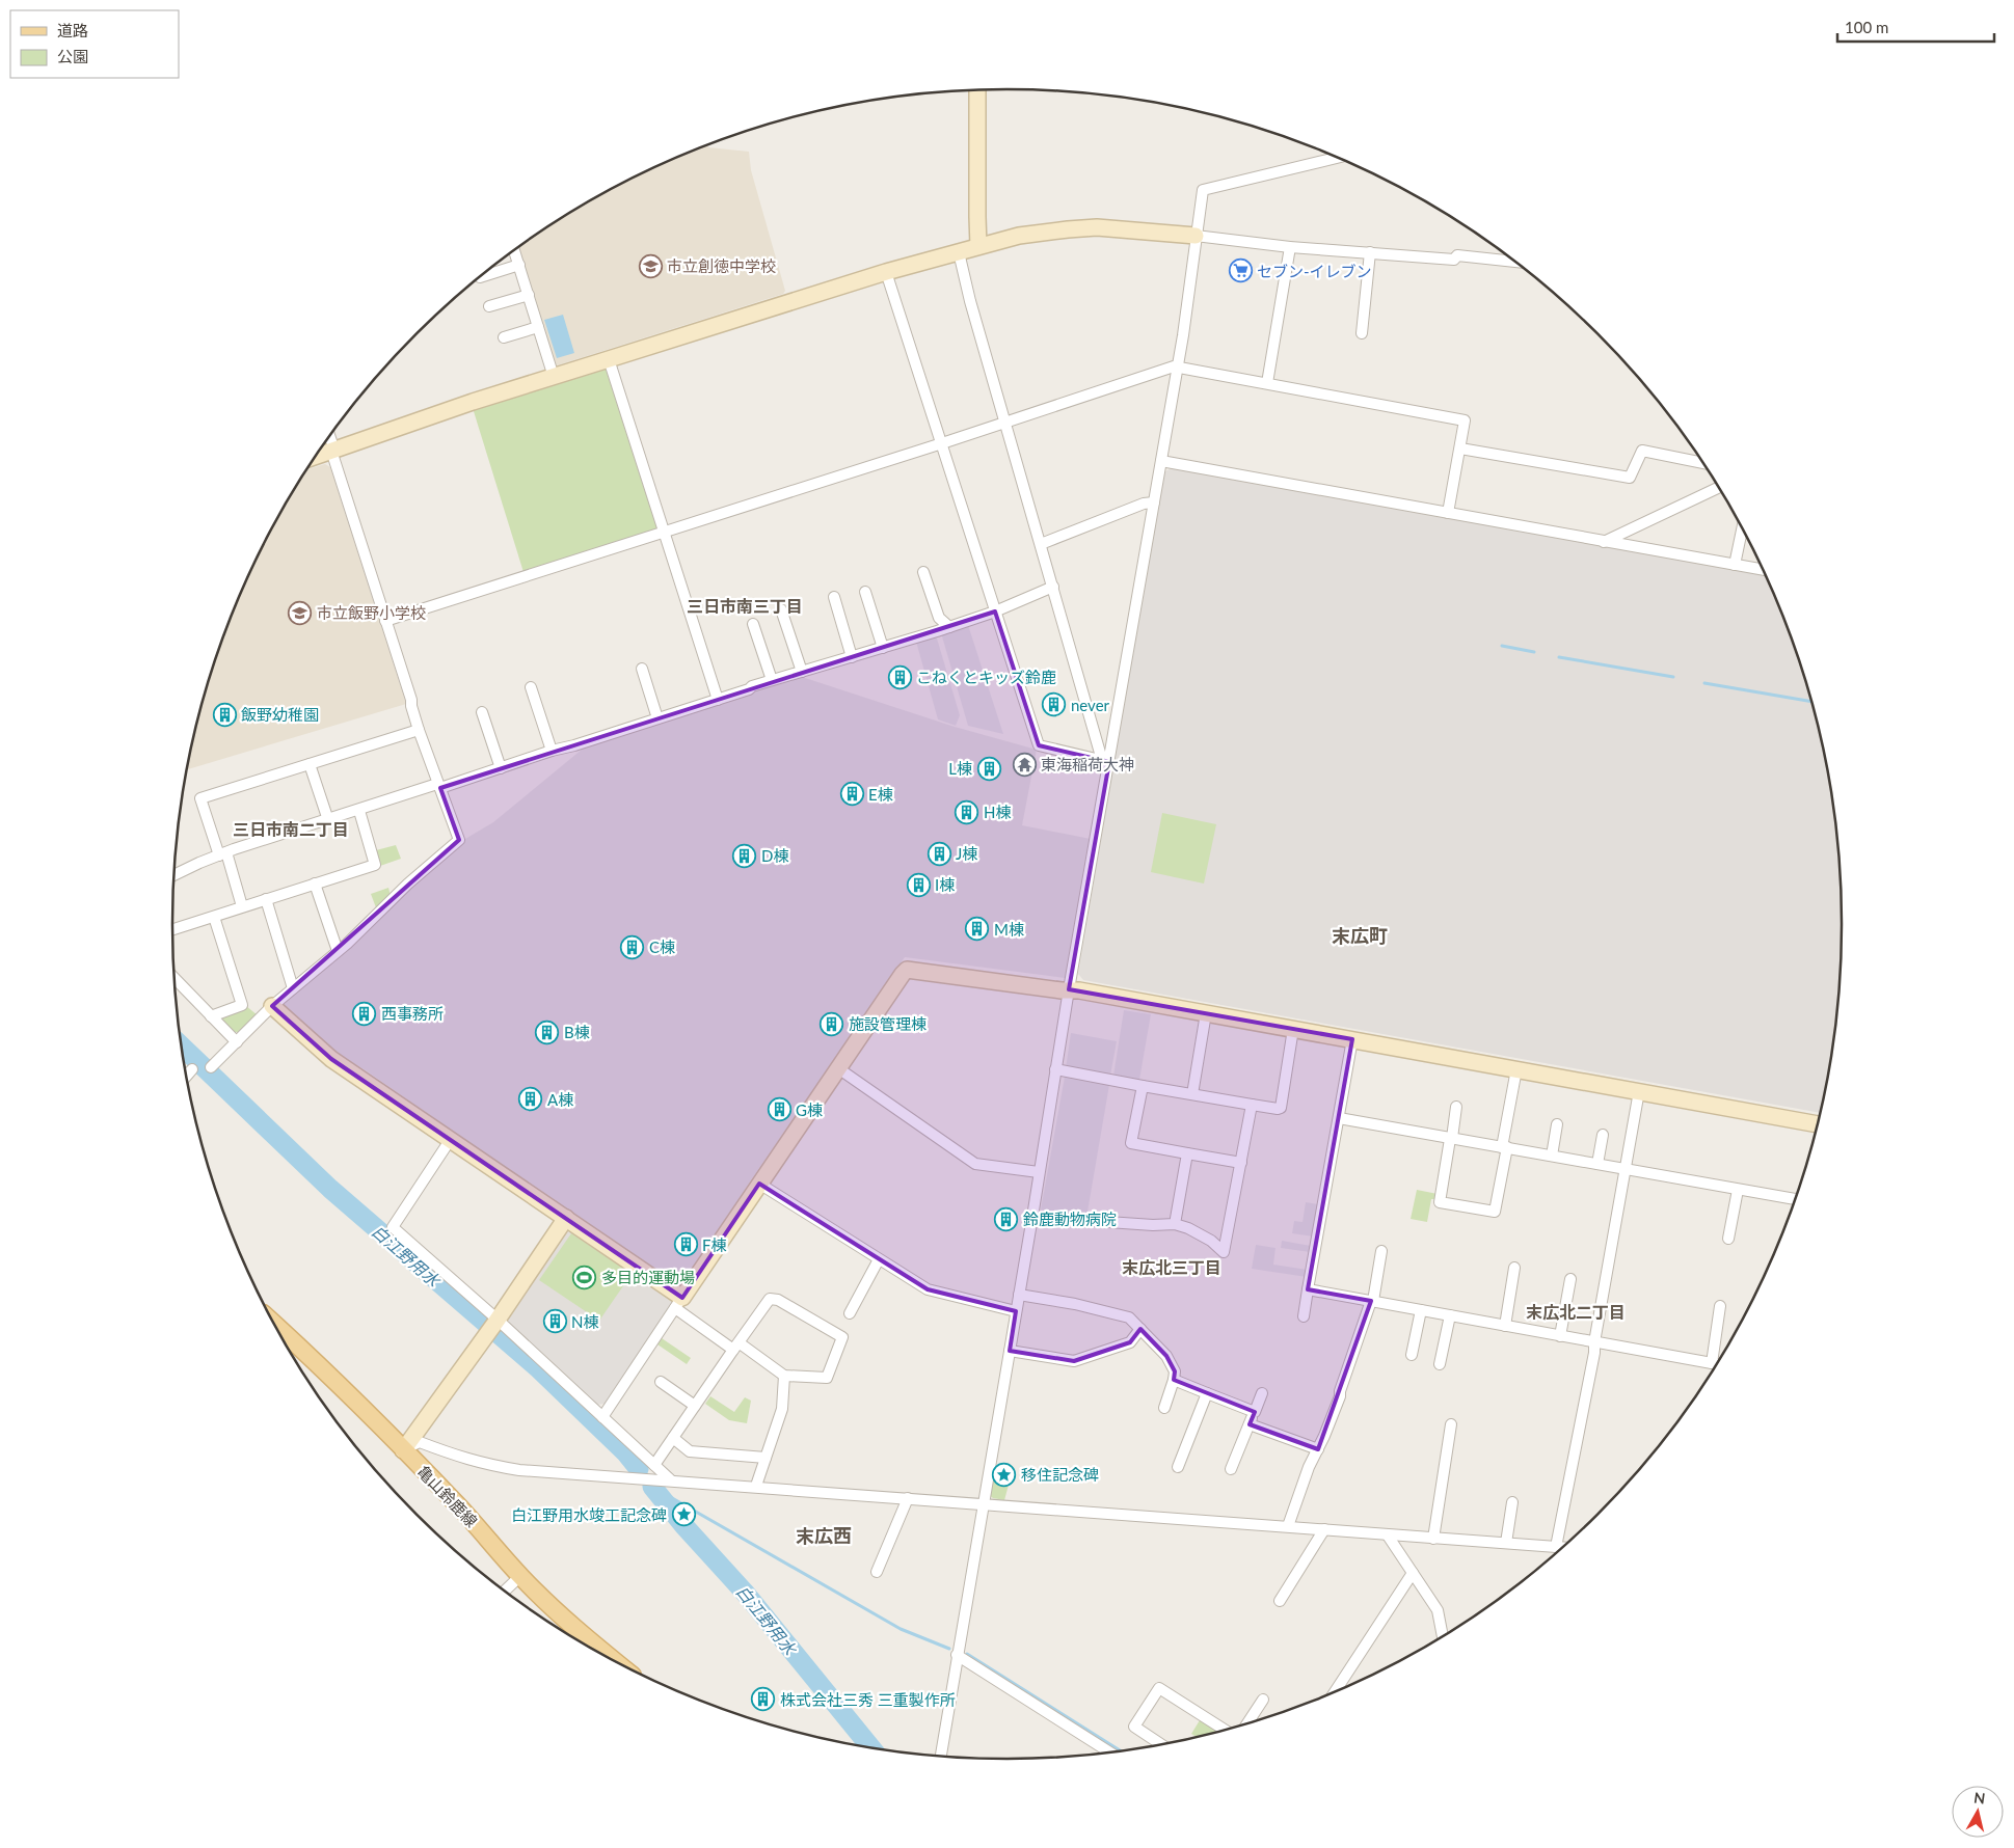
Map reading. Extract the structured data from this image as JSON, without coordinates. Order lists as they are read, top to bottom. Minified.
{"streets":{"main road":["亀山鈴鹿線"]},"districts":["三日市南三丁目","三日市南二丁目","末広町","末広北三丁目","末広北二丁目","末広西"],"water":["白江野用水"],"places":{"school or university":["市立創徳中学校","市立飯野小学校"],"supermarket":["セブン-イレブン"],"building":["こねくとキッズ鈴鹿","never","飯野幼稚園","L棟","E棟","H棟","J棟","D棟","I棟","M棟","C棟","西事務所","施設管理棟","B棟","A棟","G棟","鈴鹿動物病院","F棟","N棟","株式会社三秀 三重製作所"],"temple":["東海稲荷大神"],"sports":["多目的運動場"],"place":["移住記念碑","白江野用水竣工記念碑"]},"legend":["道路","公園"],"scale_bar":"100 m","north":"top"}
